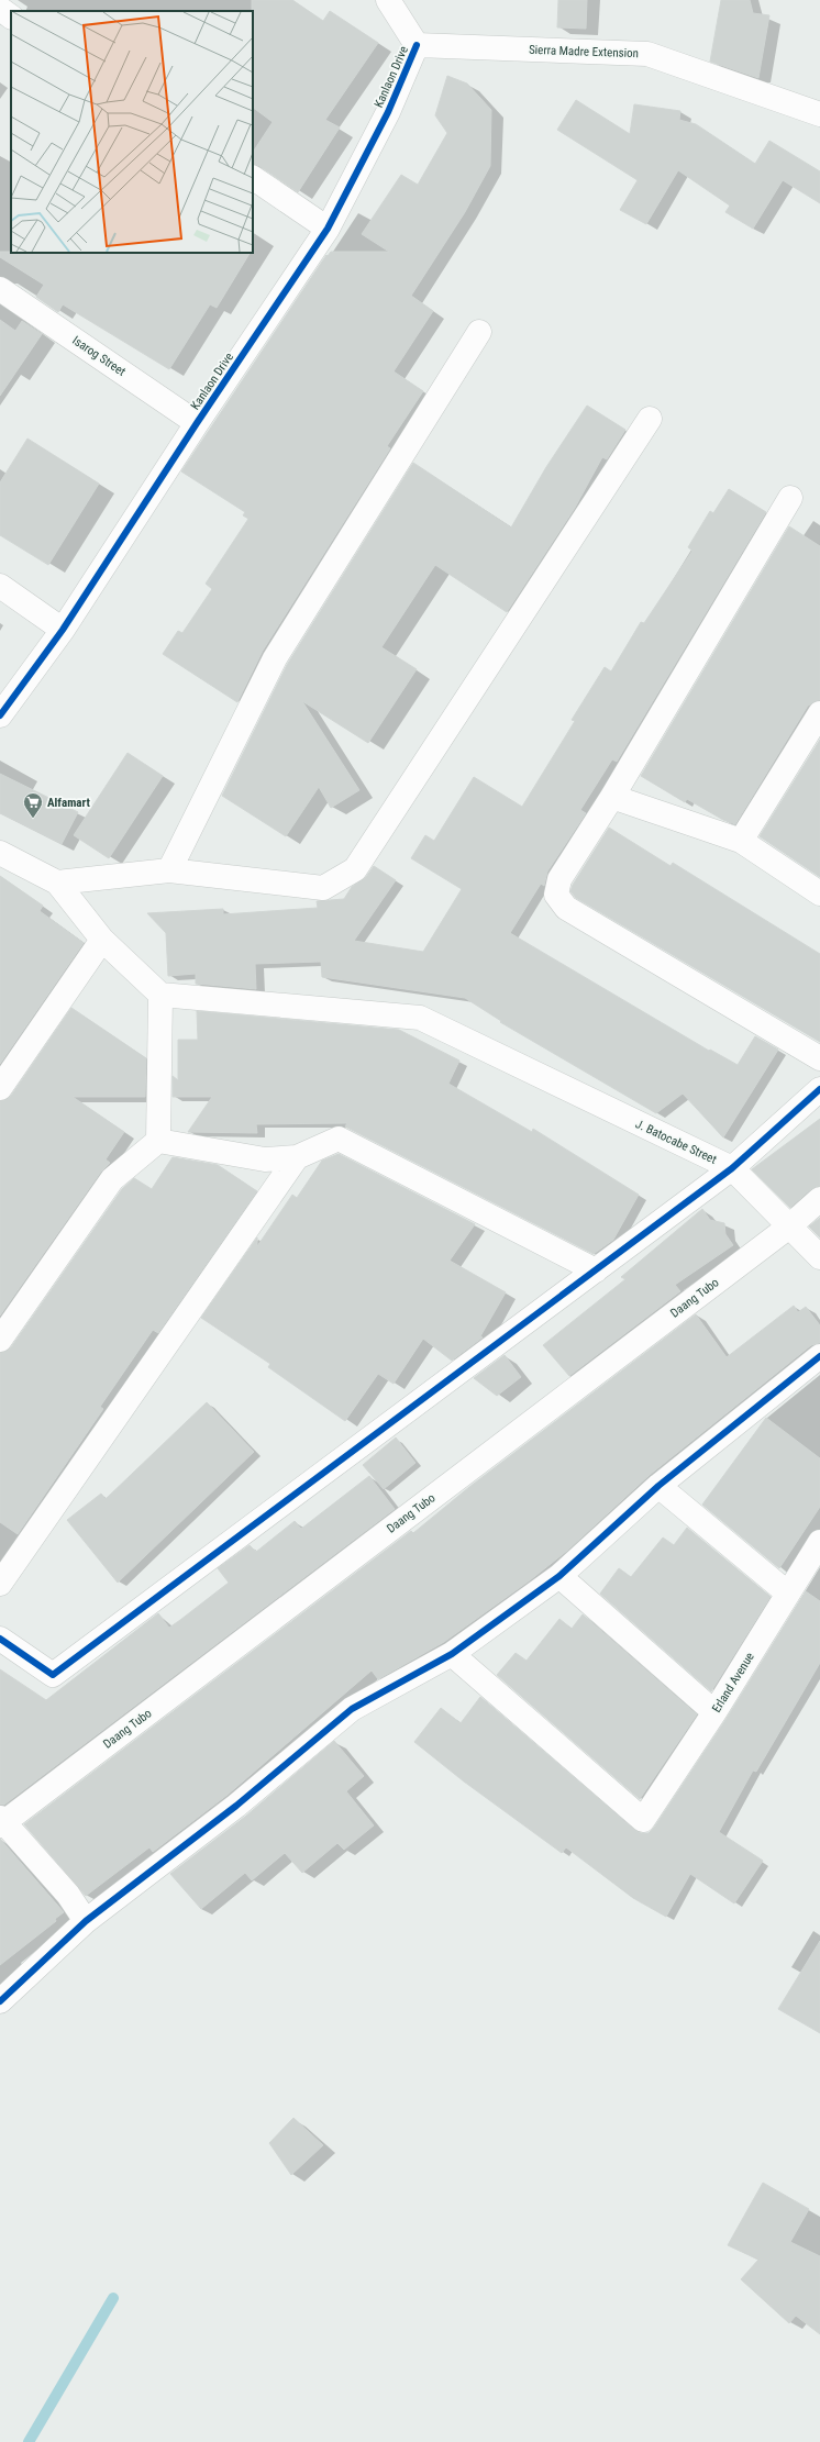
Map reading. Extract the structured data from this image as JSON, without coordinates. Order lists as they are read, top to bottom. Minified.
{"streets":{"street":["Sierra Madre Extension","Kanlaon Drive","Isarog Street","J. Batocabe Street","Daang Tubo","Erland Avenue"]},"crossings":[["Sierra Madre Extension","Kanlaon Drive"],["Kanlaon Drive","Isarog Street"],["J. Batocabe Street","Daang Tubo"]],"places":{"supermarket":["Alfamart"]}}
